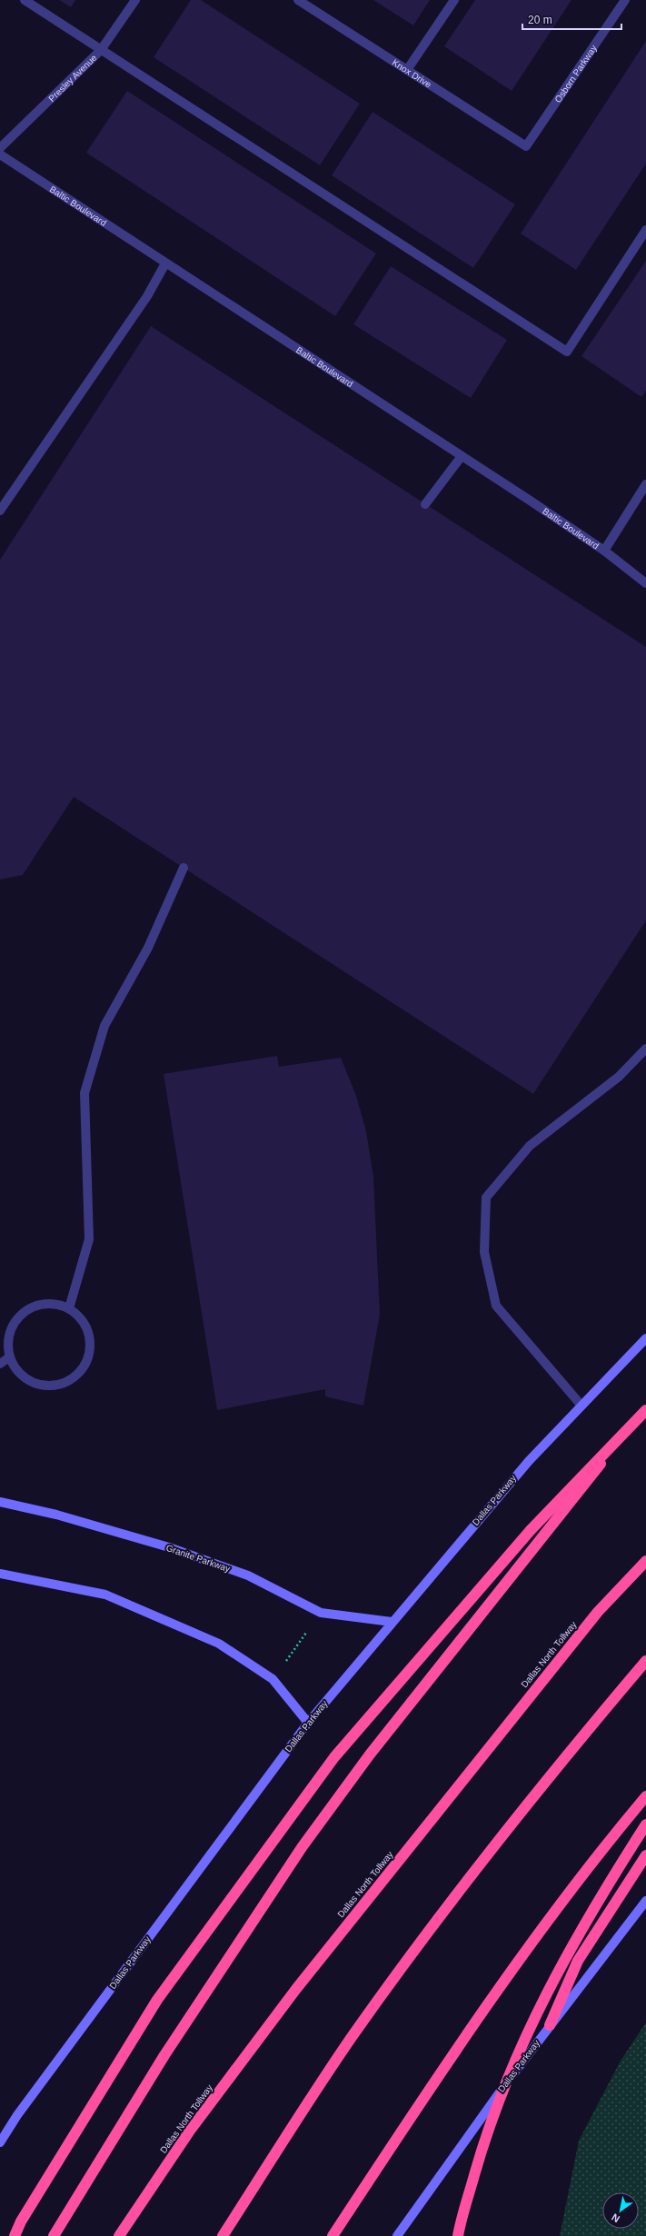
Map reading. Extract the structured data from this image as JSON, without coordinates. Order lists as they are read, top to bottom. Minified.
{"streets":{"highway":["Dallas North Tollway"],"main road":["Dallas Parkway","Granite Parkway"],"street":["Knox Drive","Osborn Parkway","Presley Avenue","Baltic Boulevard"]},"crossings":[["Knox Drive","Osborn Parkway"],["Dallas Parkway","Granite Parkway"]],"scale_bar":"20 m","north":"bottom left"}
